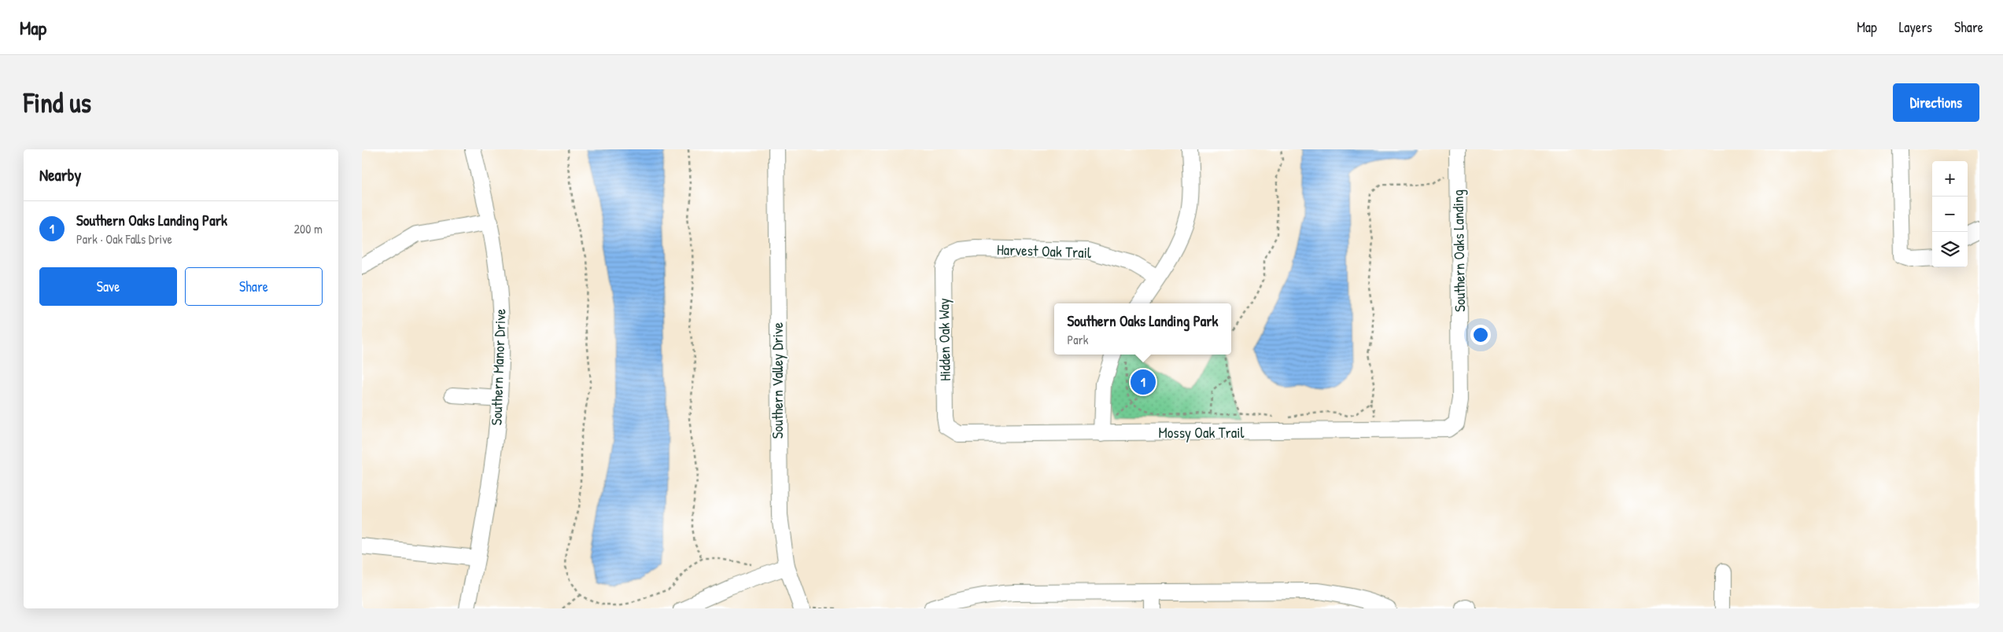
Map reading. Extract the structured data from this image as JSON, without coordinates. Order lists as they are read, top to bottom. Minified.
{"streets":{"street":["Harvest Oak Trail","Southern Oaks Landing","Hidden Oak Way","Southern Manor Drive","Southern Valley Drive","Mossy Oak Trail"]},"crossings":[["Harvest Oak Trail","Hidden Oak Way"],["Southern Oaks Landing","Mossy Oak Trail"],["Hidden Oak Way","Mossy Oak Trail"]],"page":{"header":"Map","nav":["Map","Layers","Share"],"buttons":["Directions",["Save","Share"]],"title":"Find us","heading":"Nearby","map_buttons":["+","−"],"list":[{"mark":"1","name":"Southern Oaks Landing Park","note":"Park · Oak Falls Drive","value":"200 m"}],"popup":["Southern Oaks Landing Park","Park"],"pins":"1"}}
